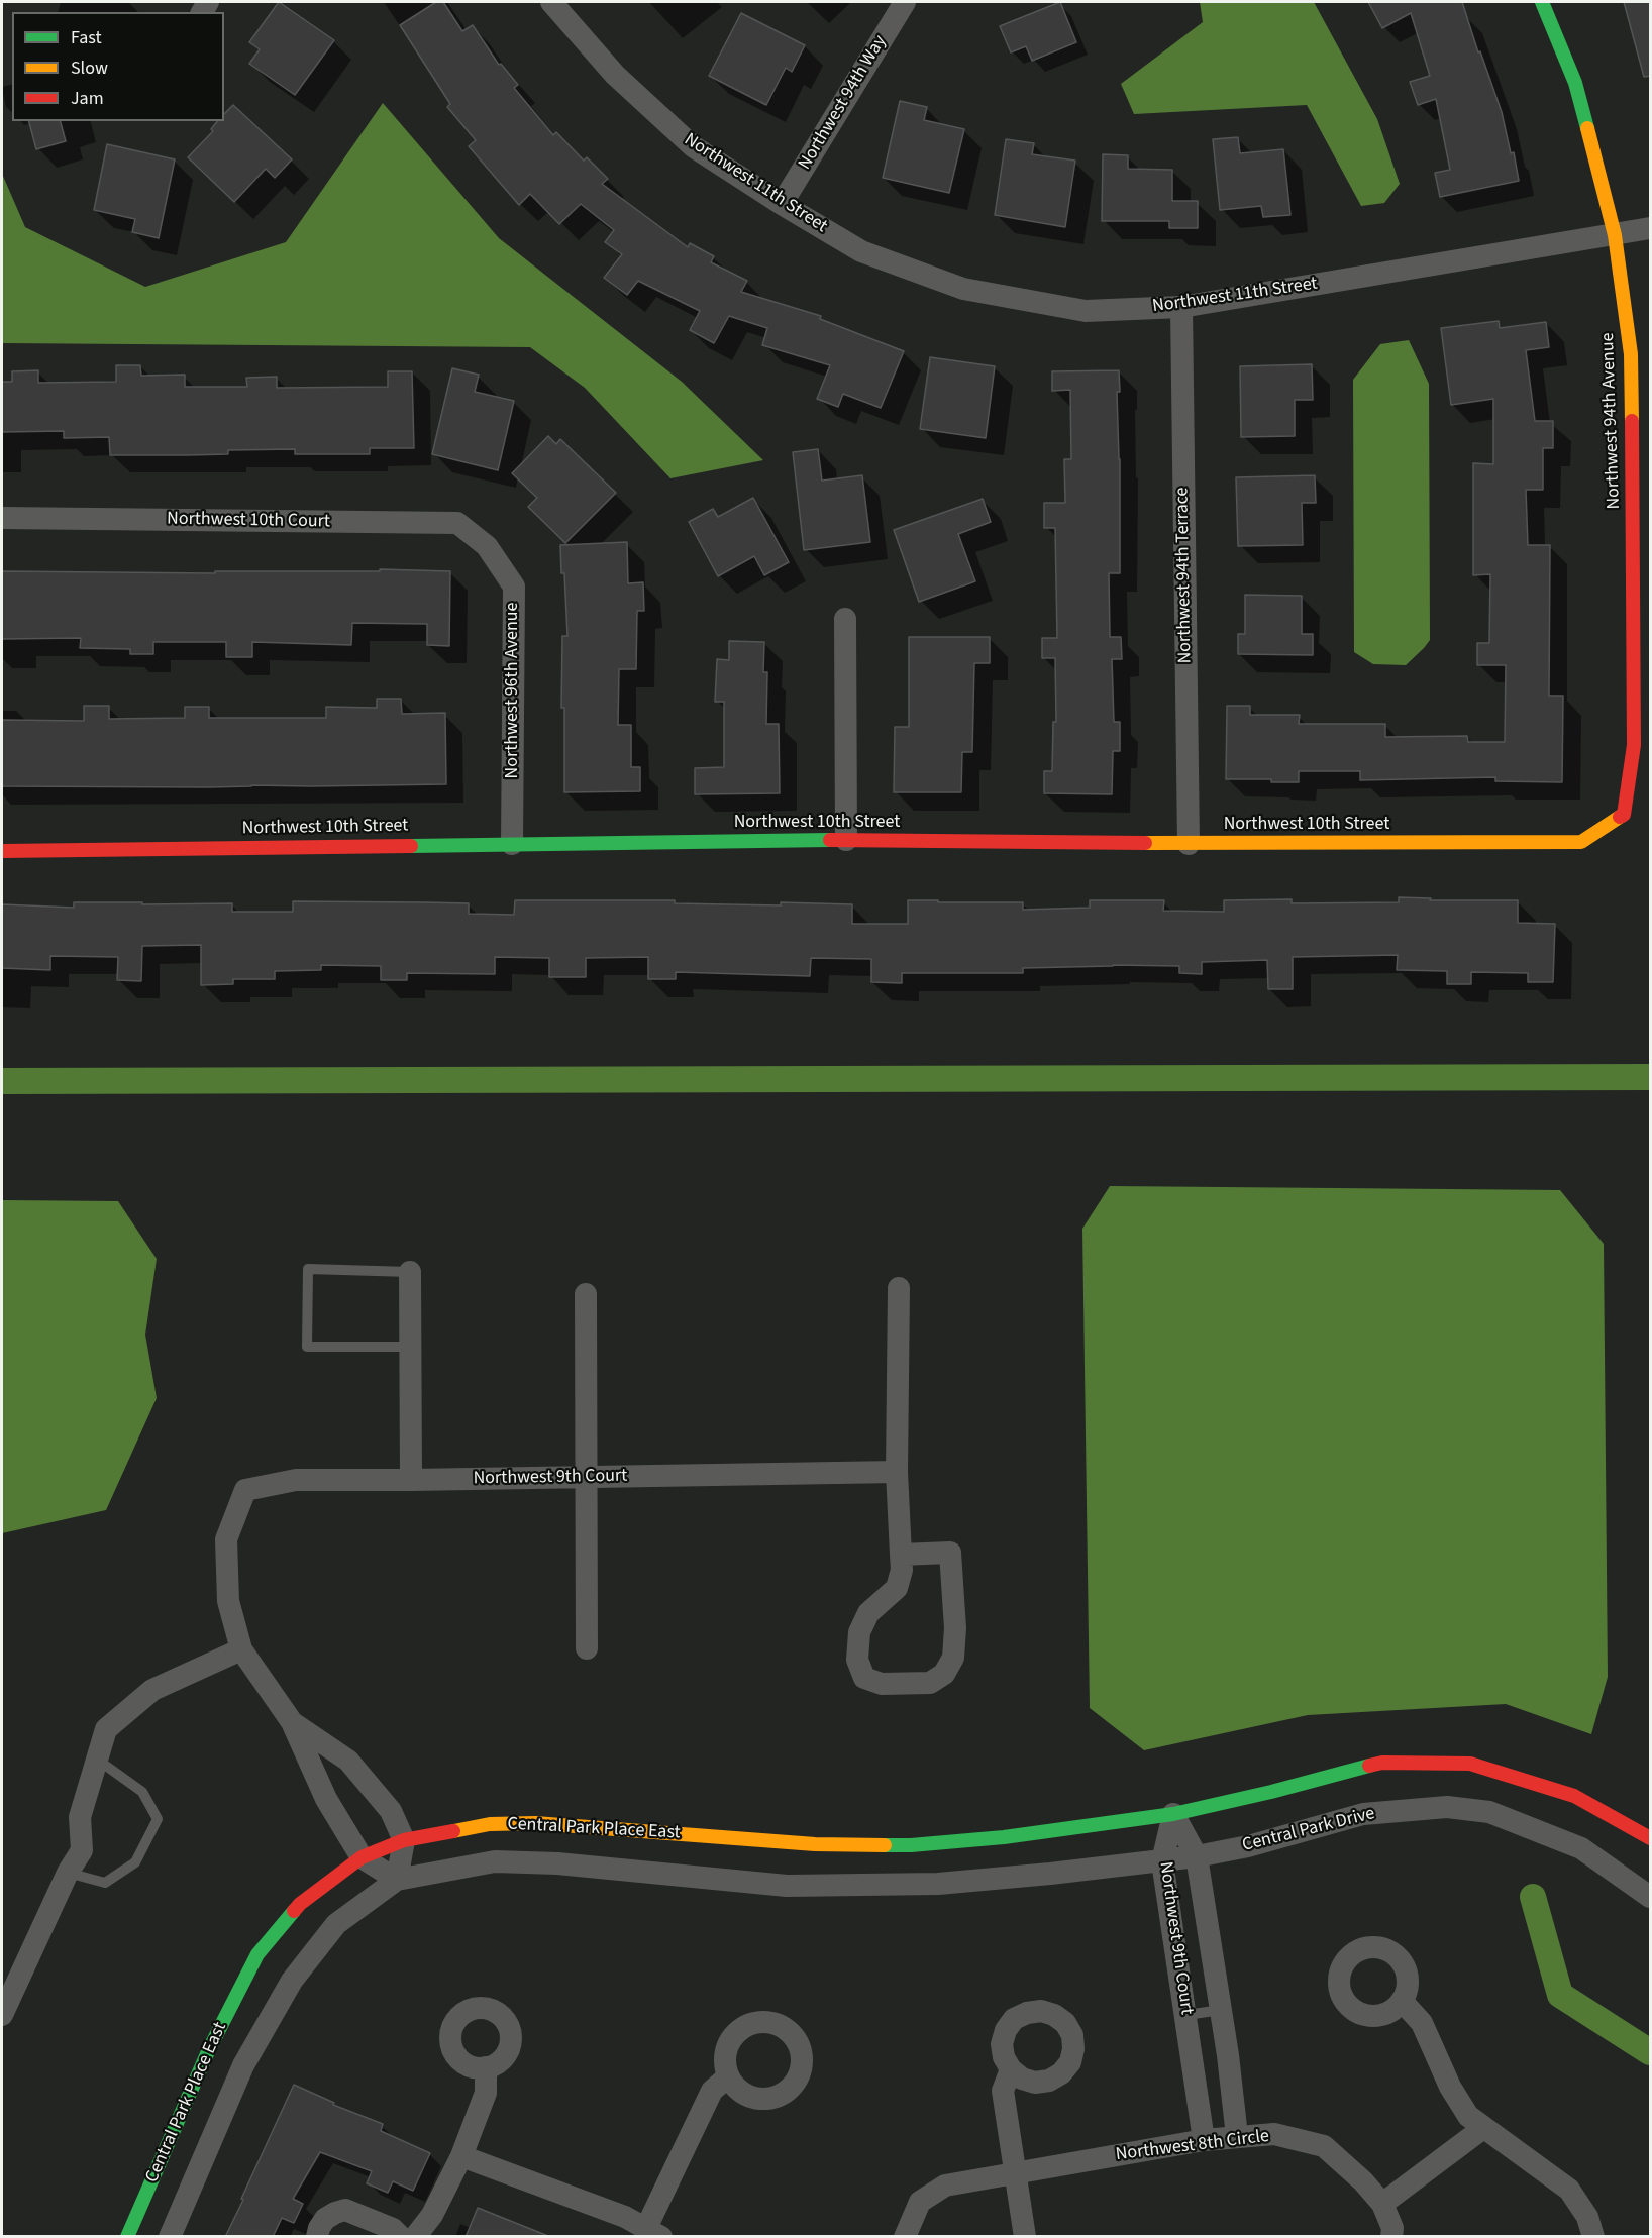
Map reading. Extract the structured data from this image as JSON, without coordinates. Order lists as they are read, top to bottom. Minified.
{"streets":{"street":["Northwest 94th Way","Northwest 11th Street","Northwest 94th Avenue","Northwest 10th Court","Northwest 94th Terrace","Northwest 96th Avenue","Northwest 10th Street","Northwest 9th Court","Central Park Place East","Central Park Drive","Northwest 8th Circle"]},"crossings":[["Northwest 94th Way","Northwest 11th Street"],["Northwest 11th Street","Northwest 94th Avenue"],["Northwest 11th Street","Northwest 94th Terrace"],["Northwest 94th Avenue","Northwest 10th Street"],["Northwest 10th Court","Northwest 96th Avenue"],["Northwest 94th Terrace","Northwest 10th Street"],["Northwest 96th Avenue","Northwest 10th Street"],["Northwest 9th Court","Central Park Place East"],["Northwest 9th Court","Central Park Drive"],["Northwest 9th Court","Northwest 8th Circle"],["Central Park Place East","Central Park Drive"]],"legend":["Fast","Slow","Jam"]}
